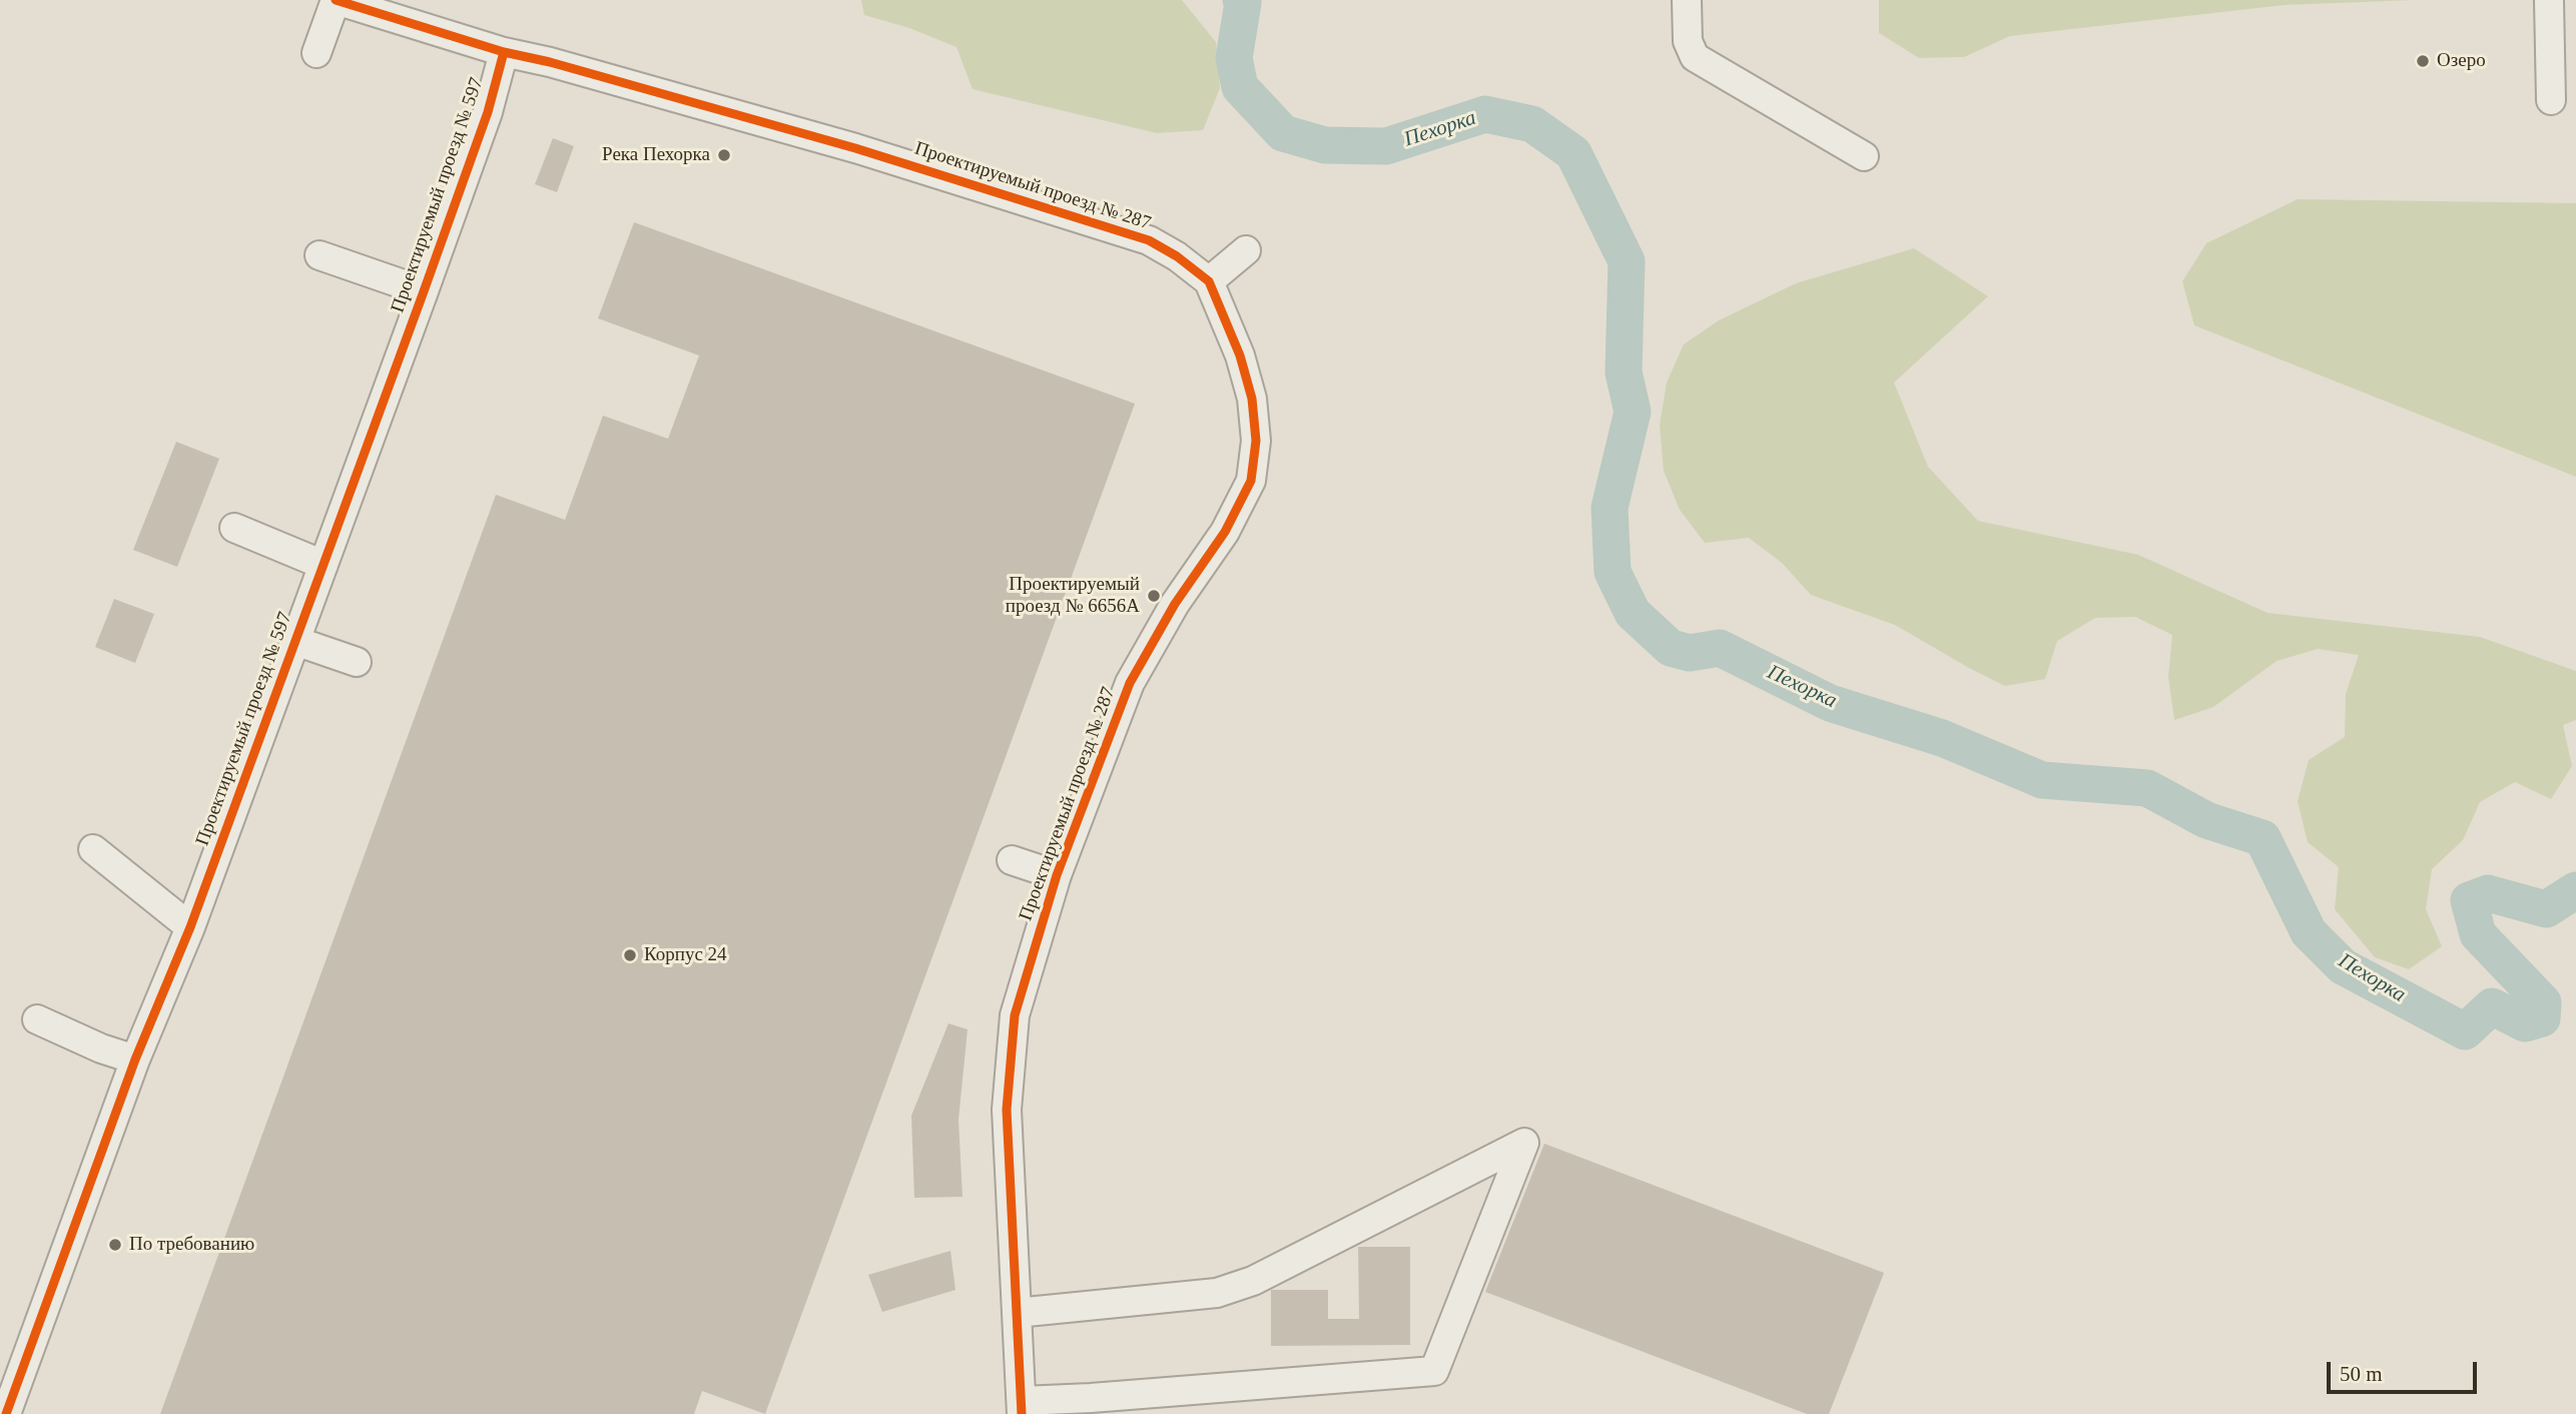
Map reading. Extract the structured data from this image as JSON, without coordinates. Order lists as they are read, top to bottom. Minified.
{"streets":{"street":["Проектируемый проезд № 287","Проектируемый проезд № 597"]},"crossings":[["Проектируемый проезд № 287","Проектируемый проезд № 597"]],"water":["Пехорка"],"places":["Озеро","Река Пехорка","Проектируемый проезд № 6656А","Корпус 24","По требованию"],"scale_bar":"50 m"}
